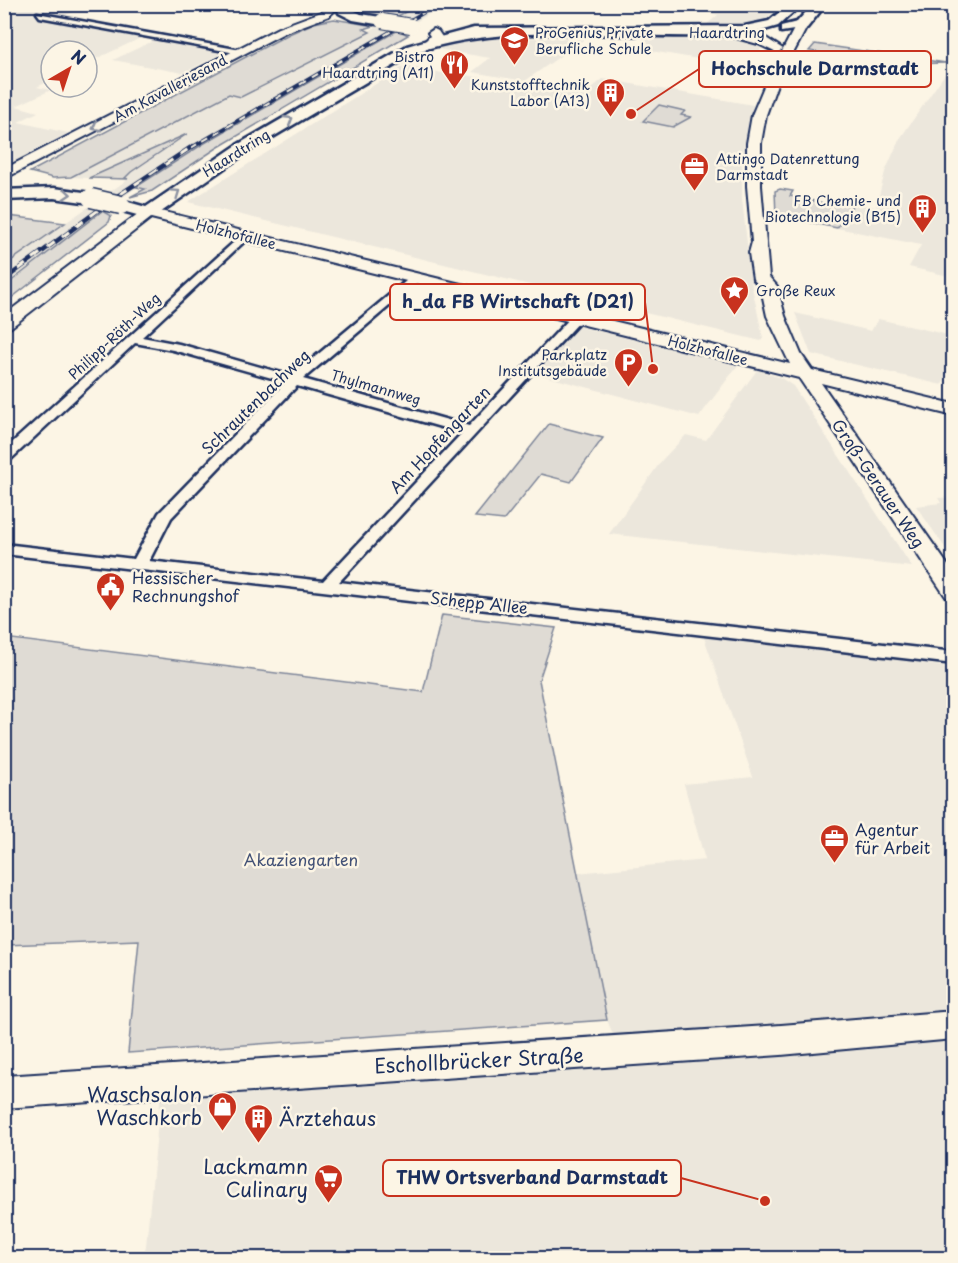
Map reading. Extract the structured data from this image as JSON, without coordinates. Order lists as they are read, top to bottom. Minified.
{"streets":{"main road":["Haardtring","Am Kavalleriesand","Holzhofallee","Groß-Gerauer Weg","Eschollbrücker Straße"],"street":["Philipp-Röth-Weg","Thylmannweg","Schrautenbachweg","Am Hopfengarten","Schepp Allee"]},"crossings":[["Haardtring","Holzhofallee"],["Holzhofallee","Philipp-Röth-Weg"],["Holzhofallee","Schrautenbachweg"],["Holzhofallee","Am Hopfengarten"],["Holzhofallee","Groß-Gerauer Weg"],["Philipp-Röth-Weg","Thylmannweg"],["Thylmannweg","Schrautenbachweg"],["Thylmannweg","Am Hopfengarten"],["Schrautenbachweg","Schepp Allee"],["Am Hopfengarten","Schepp Allee"]],"one_way":["Am Kavalleriesand"],"parks":["Akaziengarten"],"places":{"school or university":["ProGenius Private Berufliche Schule"],"restaurant":["Bistro Haardtring (A11)"],"other":["Hochschule Darmstadt","h_da FB Wirtschaft (D21)","THW Ortsverband Darmstadt"],"building":["Kunststofftechnik Labor (A13)","FB Chemie- und Biotechnologie (B15)","Ärztehaus"],"office":["Attingo Datenrettung Darmstadt","Agentur für Arbeit"],"place":["Große Reux"],"parking":["Parkplatz Institutsgebäude"],"public building":["Hessischer Rechnungshof"],"shop":["Waschsalon Waschkorb"],"supermarket":["Lackmamn Culinary"]},"north":"top right"}
